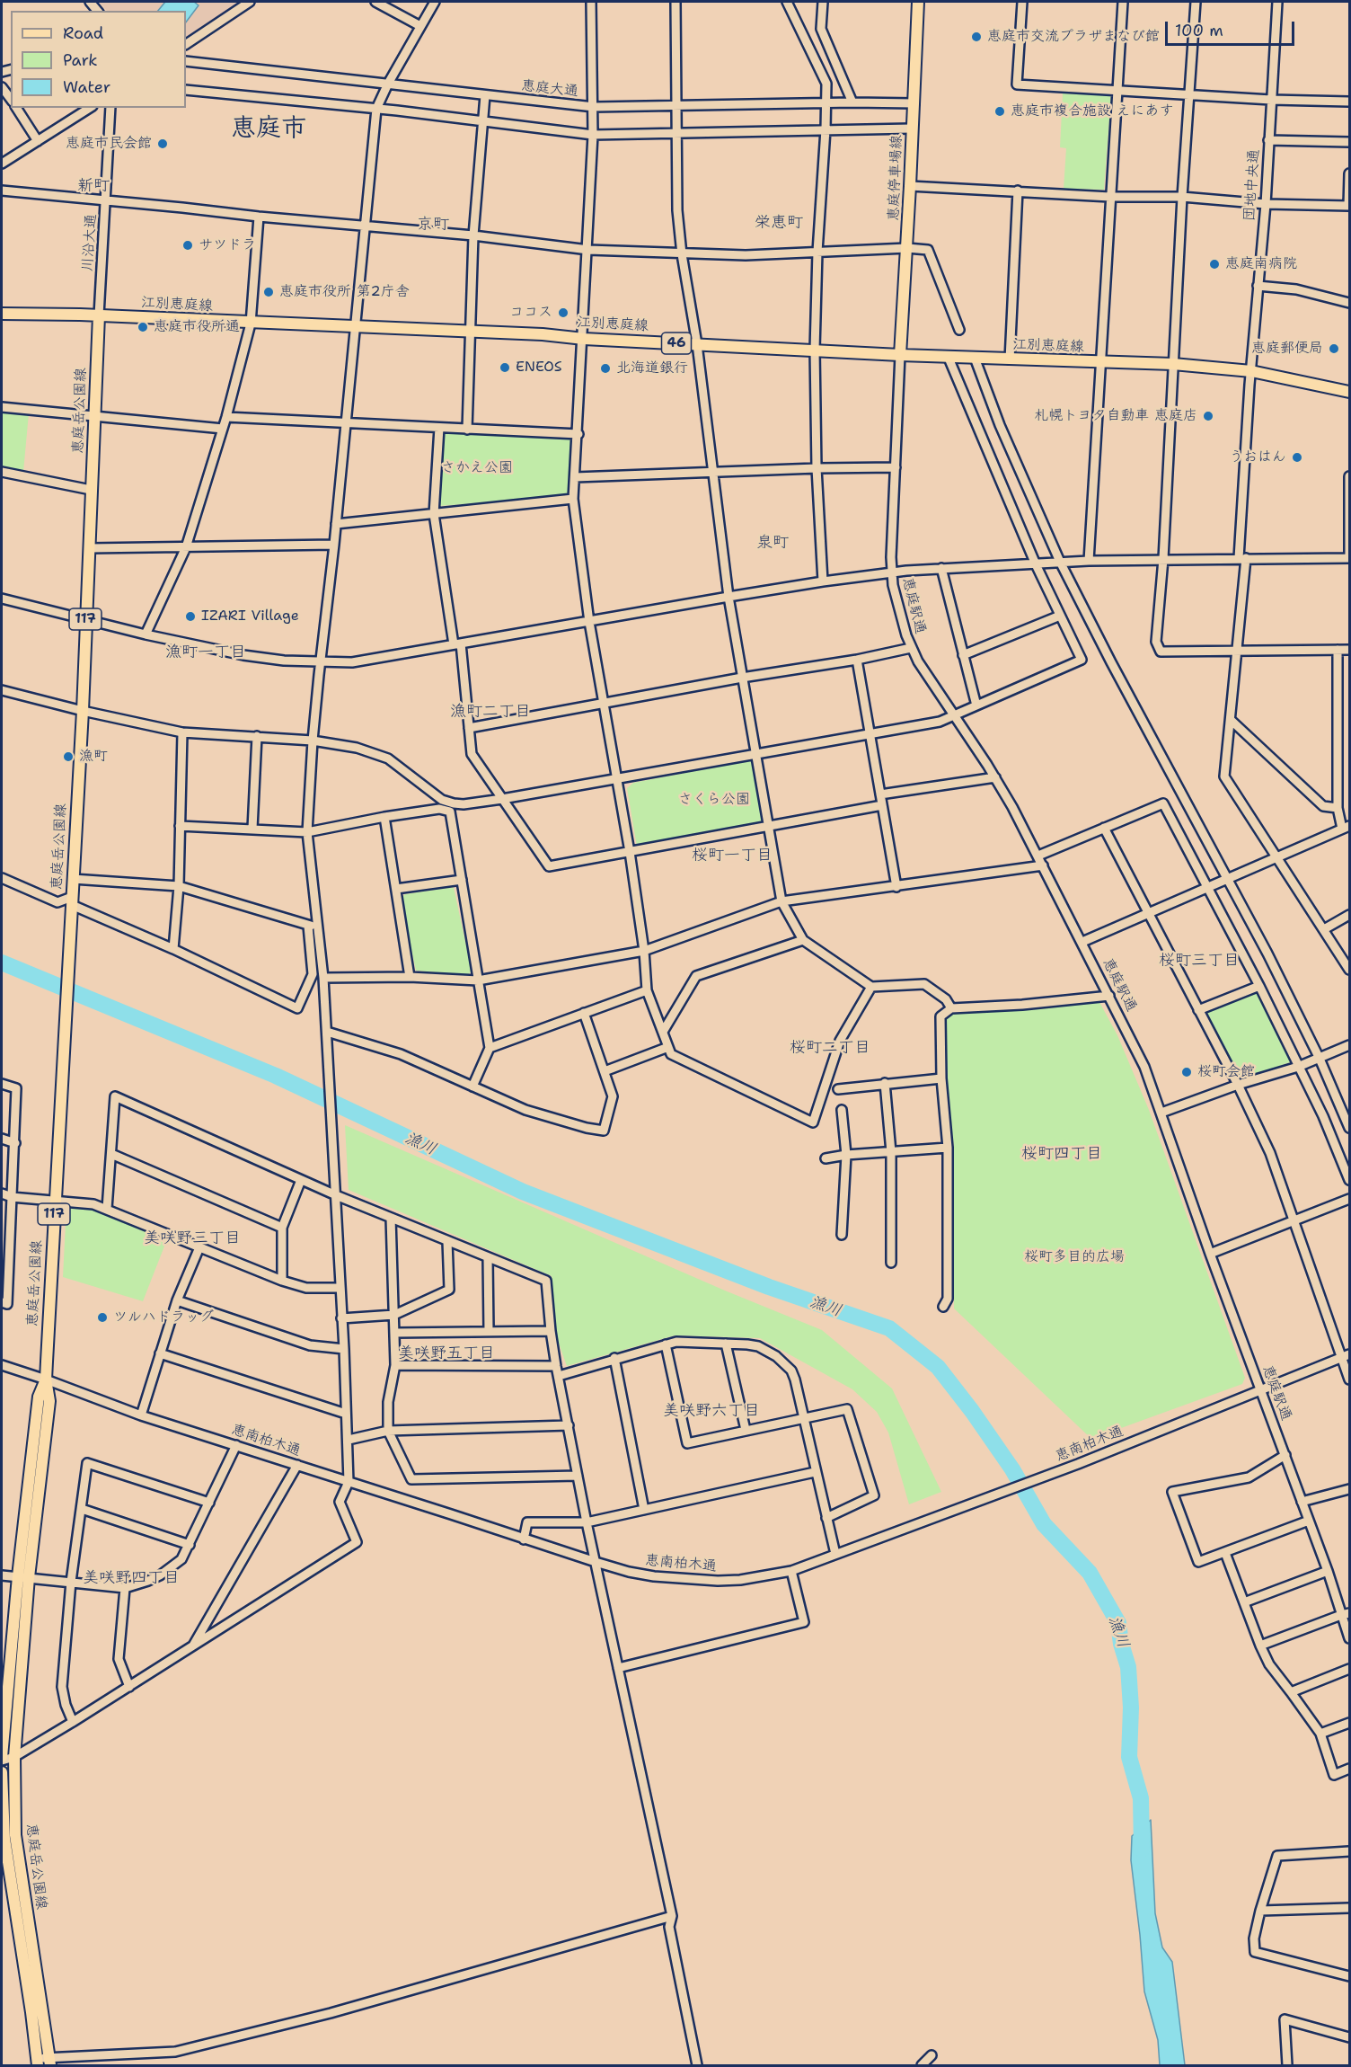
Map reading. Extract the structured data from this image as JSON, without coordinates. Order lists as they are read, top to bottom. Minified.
{"streets":{"main road":["恵庭停車場線","江別恵庭線","46","恵庭岳公園線","117"],"street":["恵庭大通","団地中央通","川沿大通","恵庭駅通","恵南柏木通"]},"crossings":[["恵庭大通","恵庭停車場線"],["恵庭停車場線","江別恵庭線"],["恵庭停車場線","恵庭駅通"],["団地中央通","江別恵庭線"],["川沿大通","江別恵庭線"],["川沿大通","恵庭岳公園線"],["江別恵庭線","恵庭岳公園線"],["江別恵庭線","恵庭駅通"],["恵庭岳公園線","恵南柏木通"],["恵庭駅通","恵南柏木通"]],"districts":["恵庭市","新町","栄恵町","京町","泉町","漁町一丁目","漁町二丁目","桜町一丁目","桜町三丁目","桜町二丁目","桜町四丁目","美咲野三丁目","美咲野五丁目","美咲野六丁目","美咲野四丁目"],"water":["漁川"],"parks":["さかえ公園","さくら公園","桜町多目的広場"],"places":["恵庭市交流プラザまなび館","恵庭市複合施設 えにあす","恵庭市民会館","サツドラ","恵庭南病院","恵庭市役所 第2庁舎","ココス","恵庭市役所通","恵庭郵便局","ENEOS","北海道銀行","札幌トヨタ自動車 恵庭店","うおはん","IZARI Village","漁町","桜町会館","ツルハドラッグ"],"legend":["Road","Park","Water"],"scale_bar":"100 m"}
